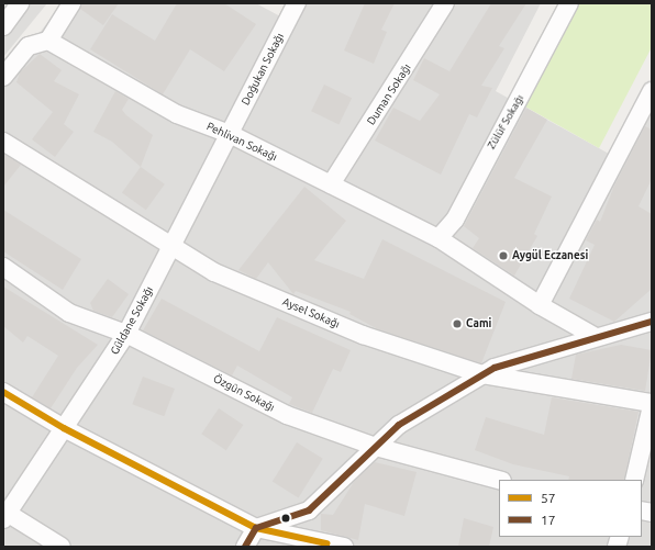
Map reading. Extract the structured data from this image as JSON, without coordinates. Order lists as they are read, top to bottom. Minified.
{"streets":{"street":["Doğukan Sokağı","Duman Sokağı","Zülüf Sokağı","Pehlivan Sokağı","Aysel Sokağı","Güldane Sokağı","Özgün Sokağı"]},"crossings":[["Doğukan Sokağı","Pehlivan Sokağı"],["Doğukan Sokağı","Güldane Sokağı"],["Duman Sokağı","Pehlivan Sokağı"],["Zülüf Sokağı","Pehlivan Sokağı"],["Pehlivan Sokağı","Güldane Sokağı"],["Aysel Sokağı","Güldane Sokağı"],["Güldane Sokağı","Özgün Sokağı"]],"places":["Aygül Eczanesi","Cami"],"lines":["transit line 17","transit line 57"],"legend":["57","17"]}
